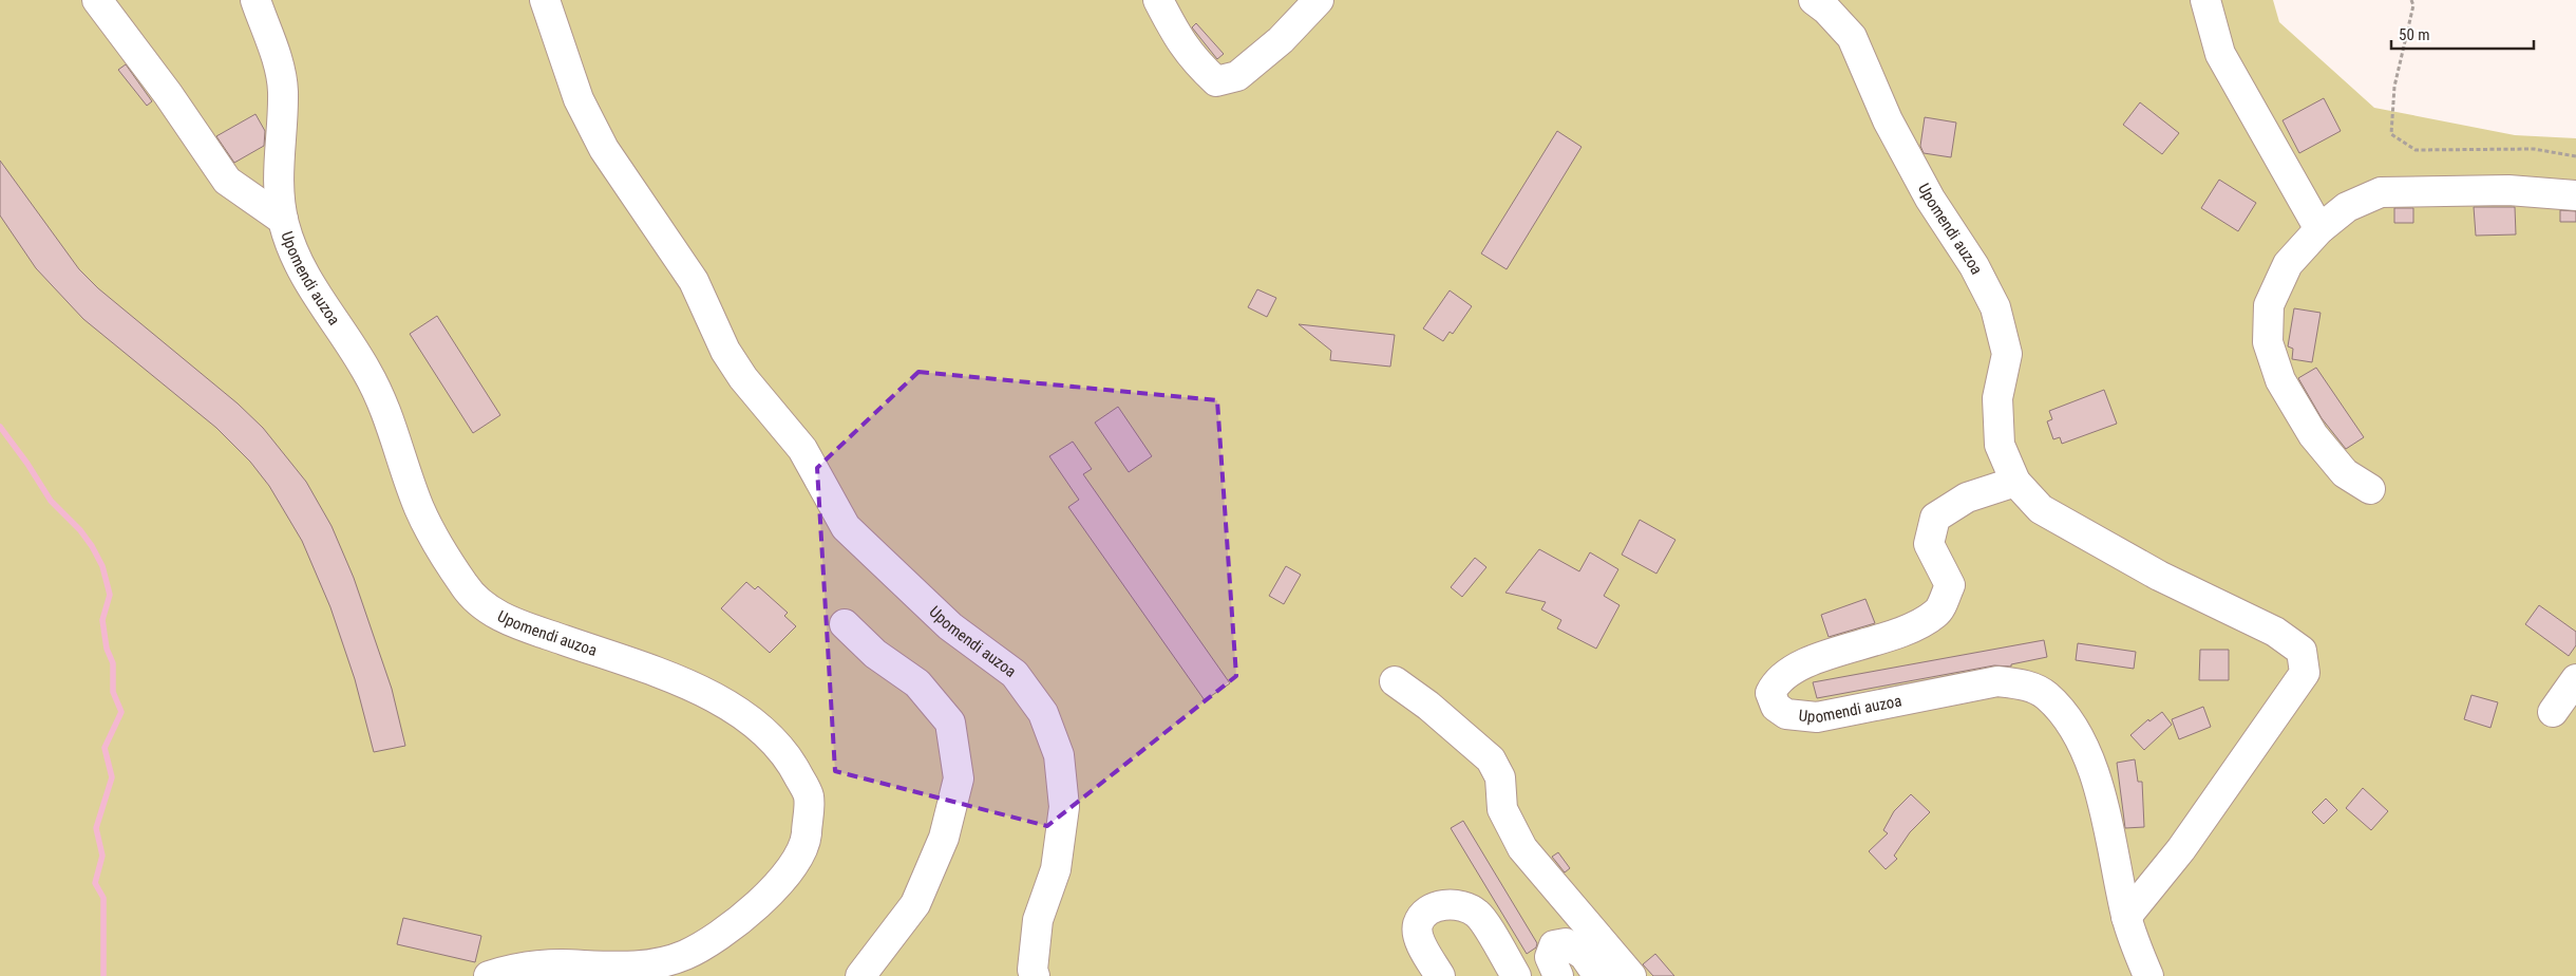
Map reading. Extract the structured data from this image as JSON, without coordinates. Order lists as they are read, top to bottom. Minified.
{"streets":{"lane":["Upomendi auzoa"]},"scale_bar":"50 m"}
